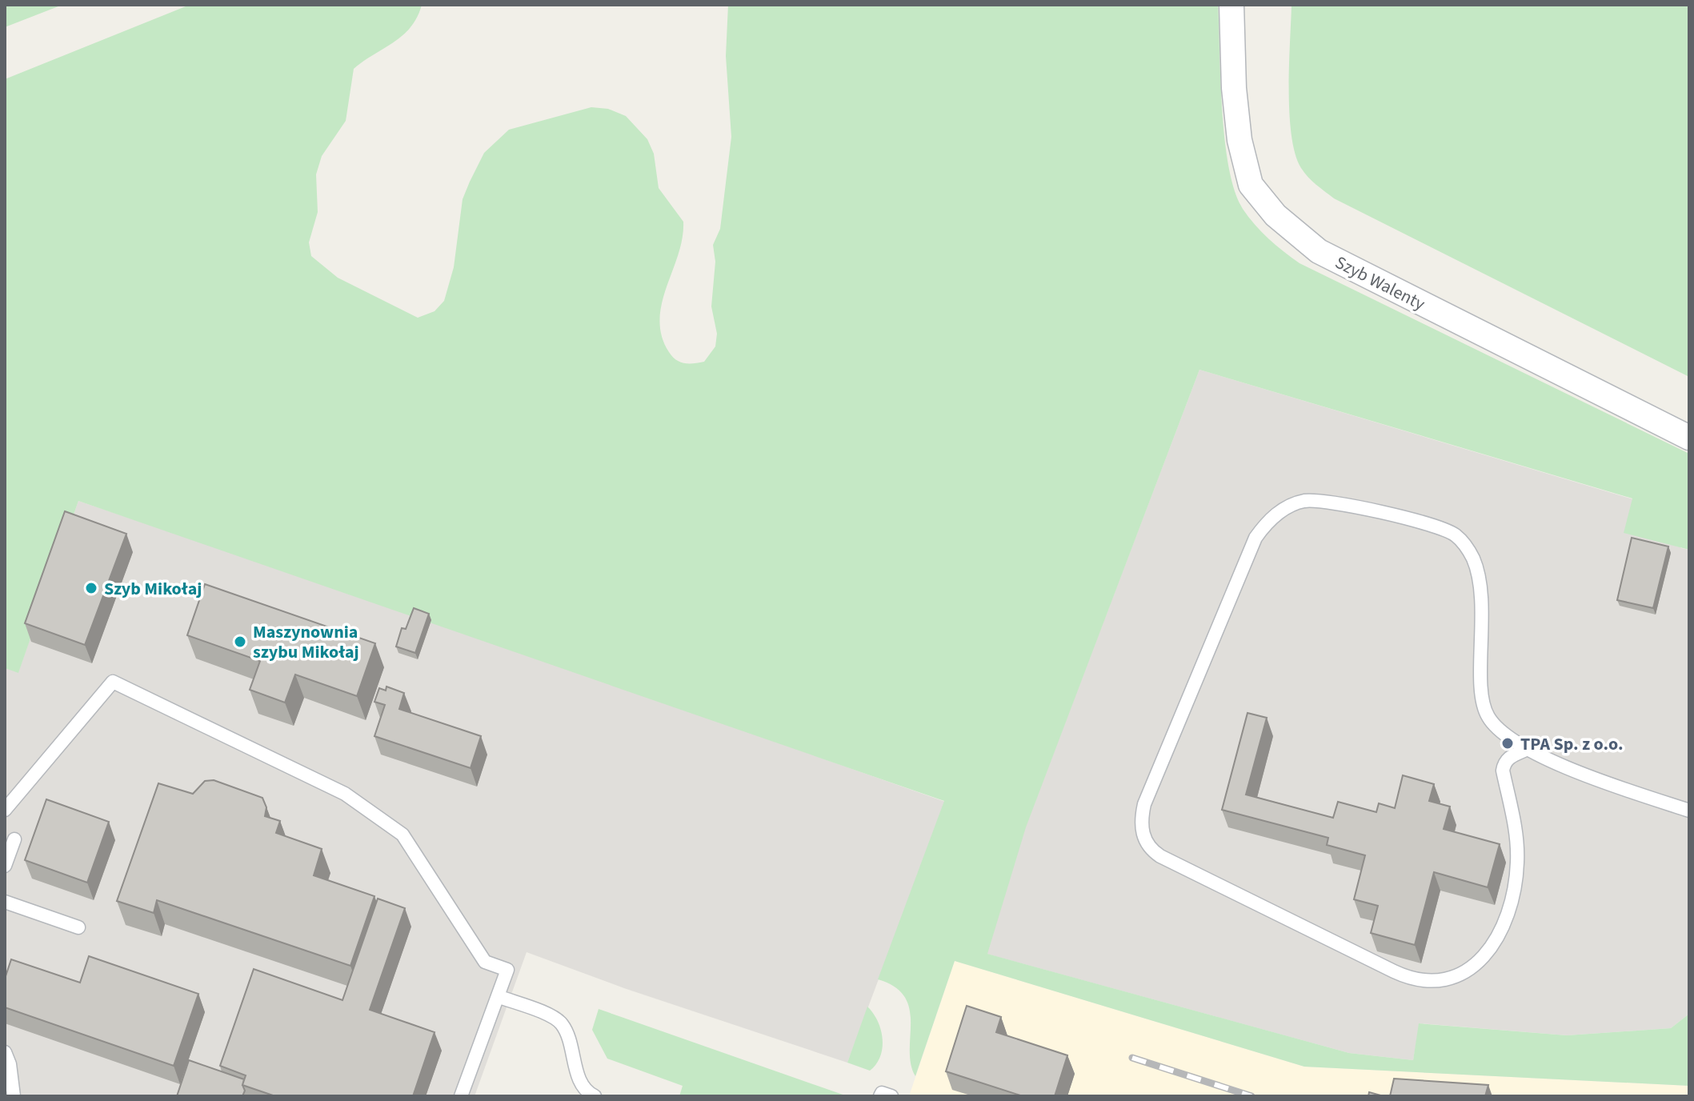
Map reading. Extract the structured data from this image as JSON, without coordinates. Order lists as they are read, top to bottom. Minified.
{"streets":{"street":["Szyb Walenty"]},"places":["Szyb Mikołaj","Maszynownia szybu Mikołaj","TPA Sp. z o.o."]}
